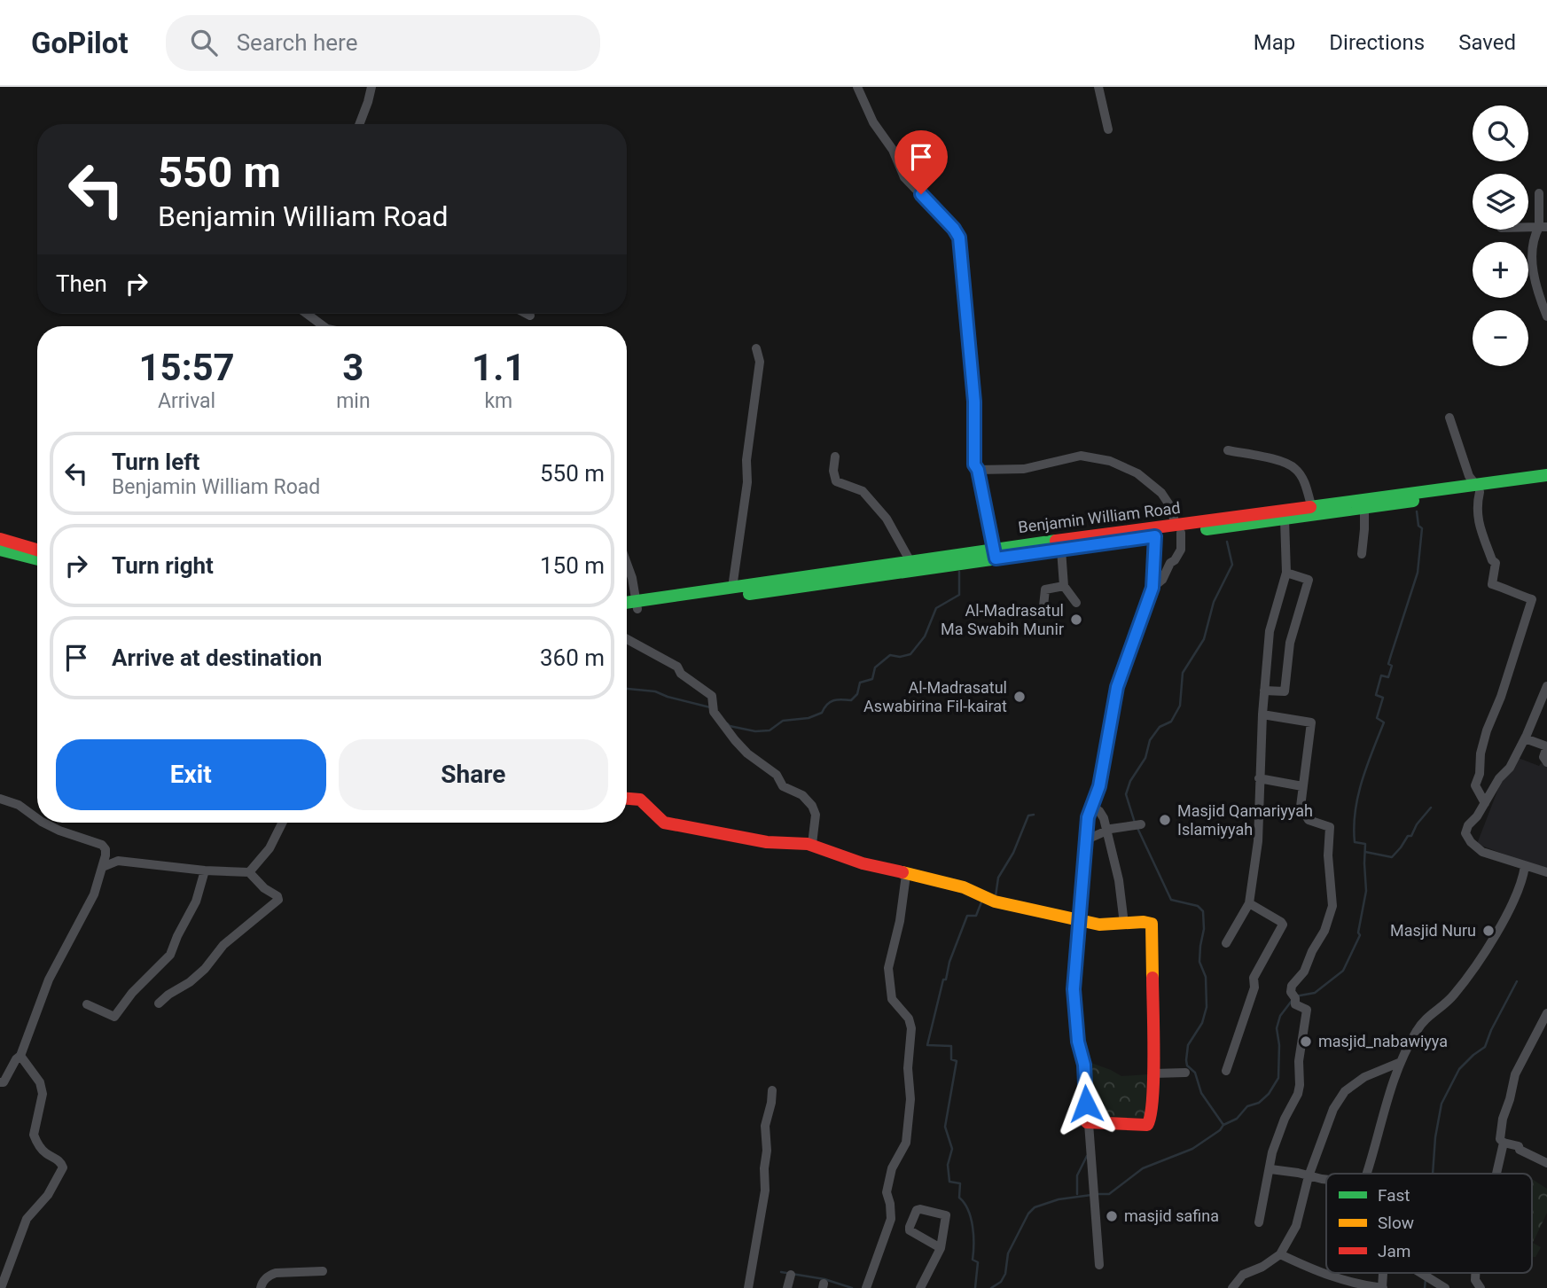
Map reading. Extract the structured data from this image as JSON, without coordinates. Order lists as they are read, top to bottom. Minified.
{"streets":{"main road":["Benjamin William Road"]},"places":["Al-Madrasatul Ma Swabih Munir","Al-Madrasatul Aswabirina Fil-kairat","Masjid Qamariyyah Islamiyyah","Masjid Nuru","masjid_nabawiyya","masjid safina"],"legend":["Fast","Slow","Jam"],"page":{"header":"GoPilot","search":"Search here","nav":["Map","Directions","Saved"],"map_buttons":["+","−"],"turn":["550 m","Benjamin William Road"],"then":"Then","eta":["15:57","Arrival","3","min","1.1","km"],"list":[{"name":"Turn left","note":"Benjamin William Road","value":"550 m"},{"name":"Turn right","value":"150 m"},{"name":"Arrive at destination","value":"360 m"}],"buttons":["Exit","Share"]}}
